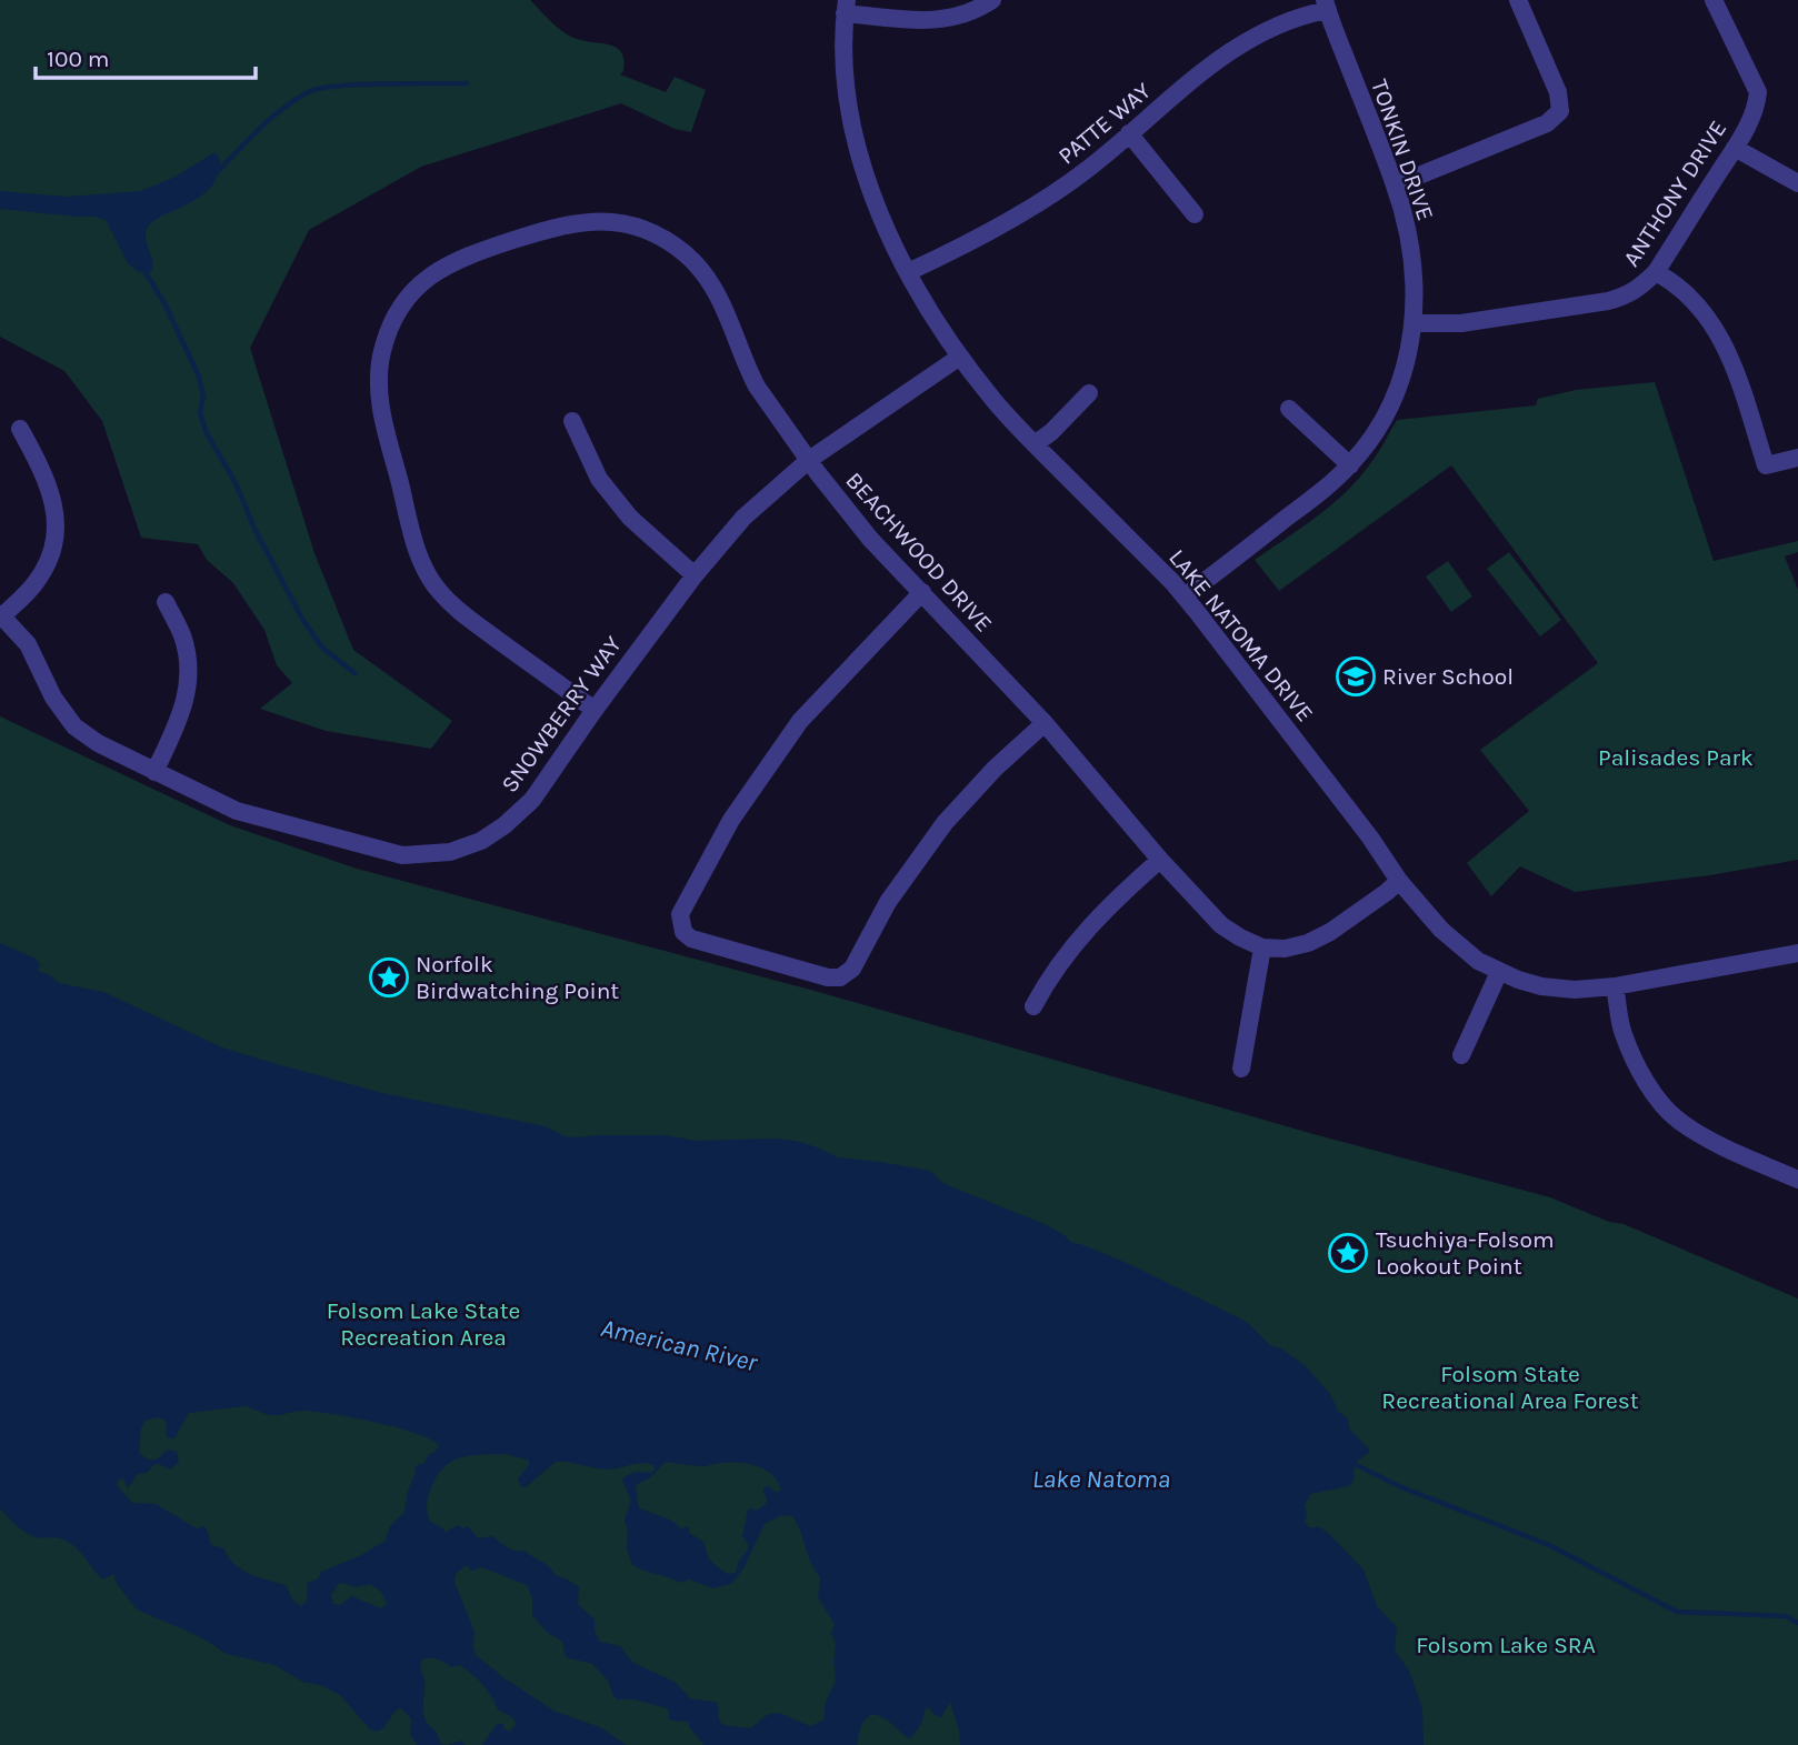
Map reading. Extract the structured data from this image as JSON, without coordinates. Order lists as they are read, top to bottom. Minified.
{"streets":{"street":["PATTE WAY","TONKIN DRIVE","ANTHONY DRIVE","BEACHWOOD DRIVE","LAKE NATOMA DRIVE","SNOWBERRY WAY"]},"crossings":[["PATTE WAY","TONKIN DRIVE"],["PATTE WAY","LAKE NATOMA DRIVE"],["TONKIN DRIVE","ANTHONY DRIVE"],["TONKIN DRIVE","LAKE NATOMA DRIVE"],["BEACHWOOD DRIVE","SNOWBERRY WAY"],["LAKE NATOMA DRIVE","SNOWBERRY WAY"]],"water":["American River","Lake Natoma"],"parks":["Palisades Park","Folsom Lake State Recreation Area","Folsom State Recreational Area Forest","Folsom Lake SRA"],"places":{"school or university":["River School"],"place":["Norfolk Birdwatching Point","Tsuchiya-Folsom Lookout Point"]},"scale_bar":"100 m"}
